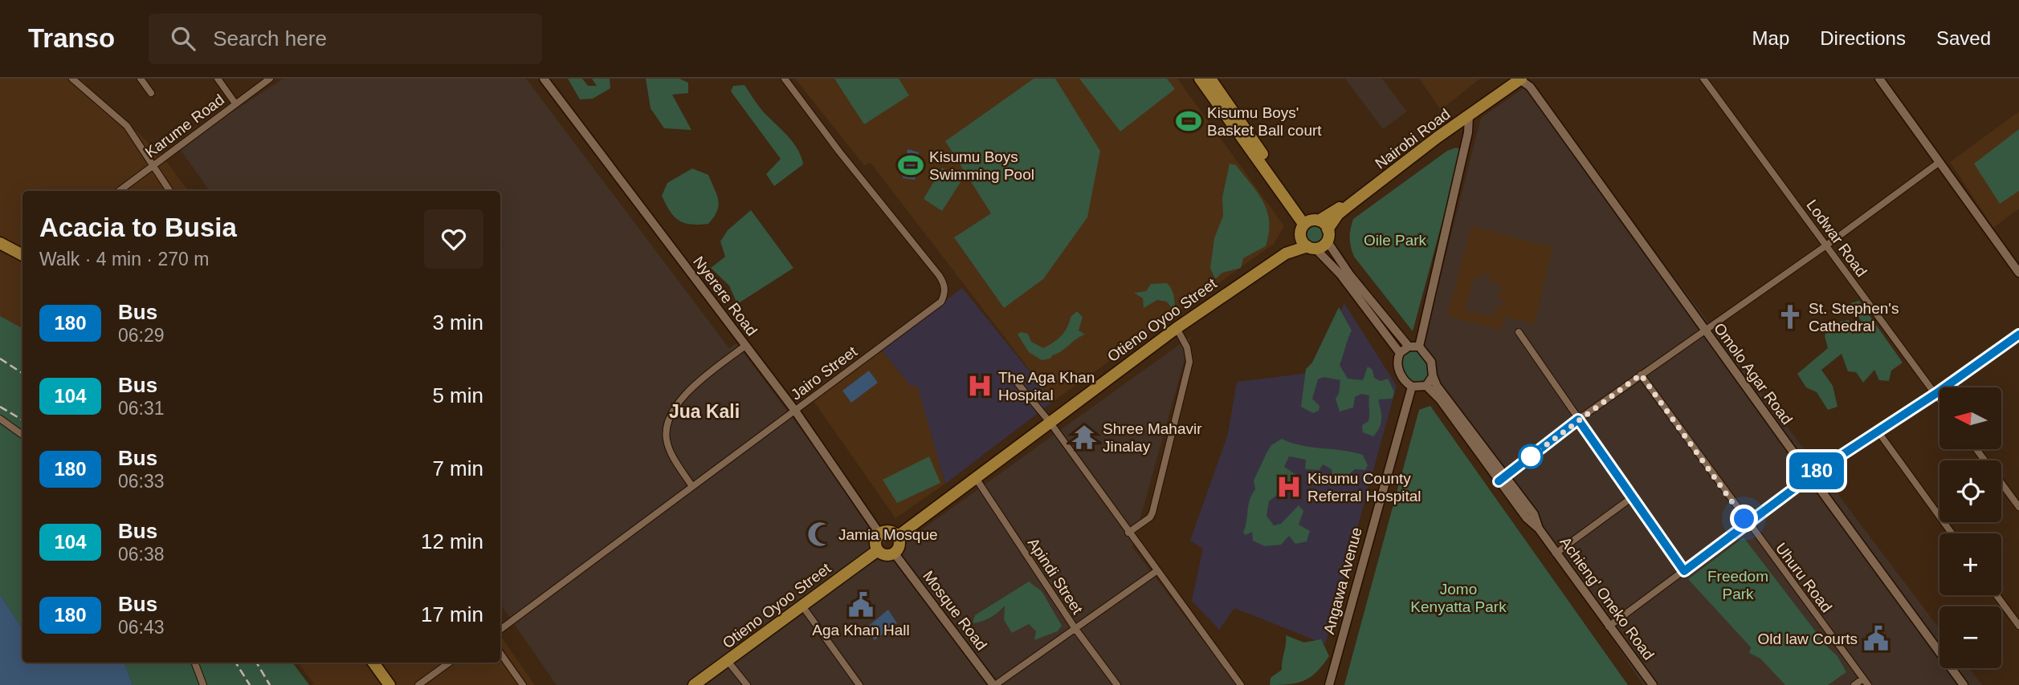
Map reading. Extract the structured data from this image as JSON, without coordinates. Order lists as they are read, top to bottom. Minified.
{"streets":{"highway":["Nairobi Road","Otieno Oyoo Street"],"main road":["Nyerere Road","Omolo Agar Road","Angawa Avenue","Achieng' Oneko Road","Mosque Road"],"street":["Karume Road","Lodwar Road","Jairo Street","Apindi Street","Uhuru Road"]},"crossings":[["Nairobi Road","Omolo Agar Road"],["Nyerere Road","Otieno Oyoo Street"],["Nyerere Road","Jairo Street"],["Nyerere Road","Mosque Road"],["Otieno Oyoo Street","Apindi Street"],["Otieno Oyoo Street","Mosque Road"],["Angawa Avenue","Achieng' Oneko Road"]],"districts":["Jua Kali"],"parks":["Oile Park","Freedom Park","Jomo Kenyatta Park"],"places":{"sports":["Kisumu Boys' Basket Ball court","Kisumu Boys Swimming Pool"],"church":["St. Stephen's Cathedral"],"hospital":["The Aga Khan Hospital","Kisumu County Referral Hospital"],"temple":["Shree Mahavir Jinalay"],"mosque":["Jamia Mosque"],"public building":["Aga Khan Hall","Old law Courts"]},"lines":["bus line 180"],"north":"left","page":{"header":"Transo","search":"Search here","nav":["Map","Directions","Saved"],"on_map":"180","heading":["Acacia to Busia","Walk · 4 min · 270 m"],"list":[{"mark":"180","name":"Bus","note":"06:29","value":"3 min"},{"mark":"104","name":"Bus","note":"06:31","value":"5 min"},{"mark":"180","name":"Bus","note":"06:33","value":"7 min"},{"mark":"104","name":"Bus","note":"06:38","value":"12 min"},{"mark":"180","name":"Bus","note":"06:43","value":"17 min"}],"map_buttons":["+","−"]}}
